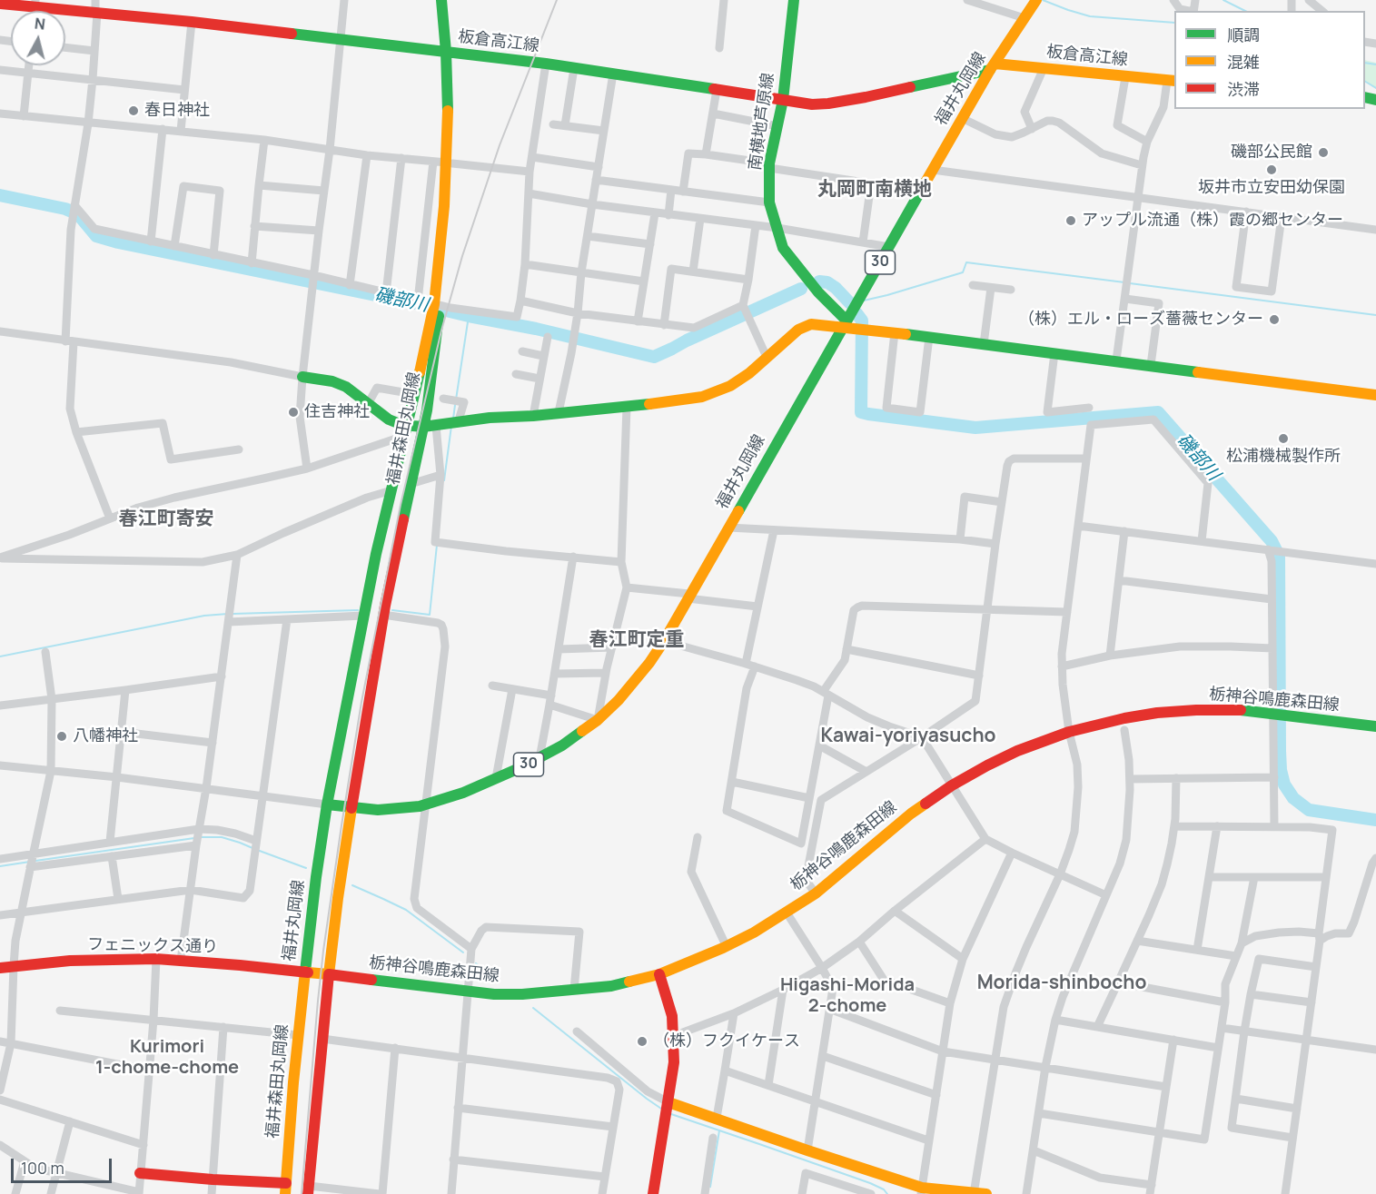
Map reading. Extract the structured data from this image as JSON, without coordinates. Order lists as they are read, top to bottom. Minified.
{"streets":{"main road":["板倉高江線","福井丸岡線","南横地芦原線","30","福井森田丸岡線","栃神谷鳴鹿森田線","フェニックス通り"]},"crossings":[["板倉高江線","福井丸岡線"],["板倉高江線","南横地芦原線"],["板倉高江線","福井森田丸岡線"],["福井丸岡線","南横地芦原線"],["福井丸岡線","福井森田丸岡線"],["福井丸岡線","栃神谷鳴鹿森田線"],["福井丸岡線","フェニックス通り"],["福井森田丸岡線","フェニックス通り"]],"districts":["丸岡町南横地","春江町寄安","春江町定重","Kawai-yoriyasucho","Morida-shinbocho","Higashi-Morida 2-chome","Kurimori 1-chome-chome"],"water":["磯部川"],"places":["春日神社","磯部公民館","坂井市立安田幼保園","アップル流通（株）霞の郷センター","（株）エル・ローズ薔薇センター","住吉神社","松浦機械製作所","八幡神社","（株）フクイケース"],"legend":["順調","混雑","渋滞"],"scale_bar":"100 m","north":"top"}
